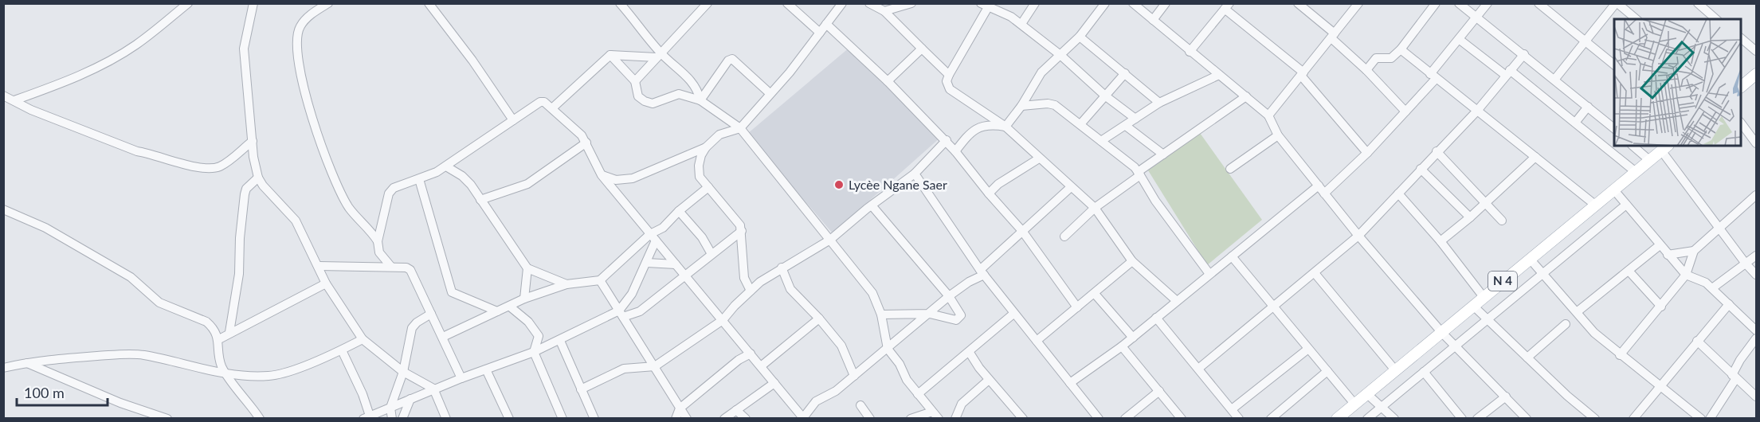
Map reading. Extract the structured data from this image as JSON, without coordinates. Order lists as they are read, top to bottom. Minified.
{"streets":{"main road":["N 4"]},"places":["Lycèe Ngane Saer"],"scale_bar":"100 m"}
